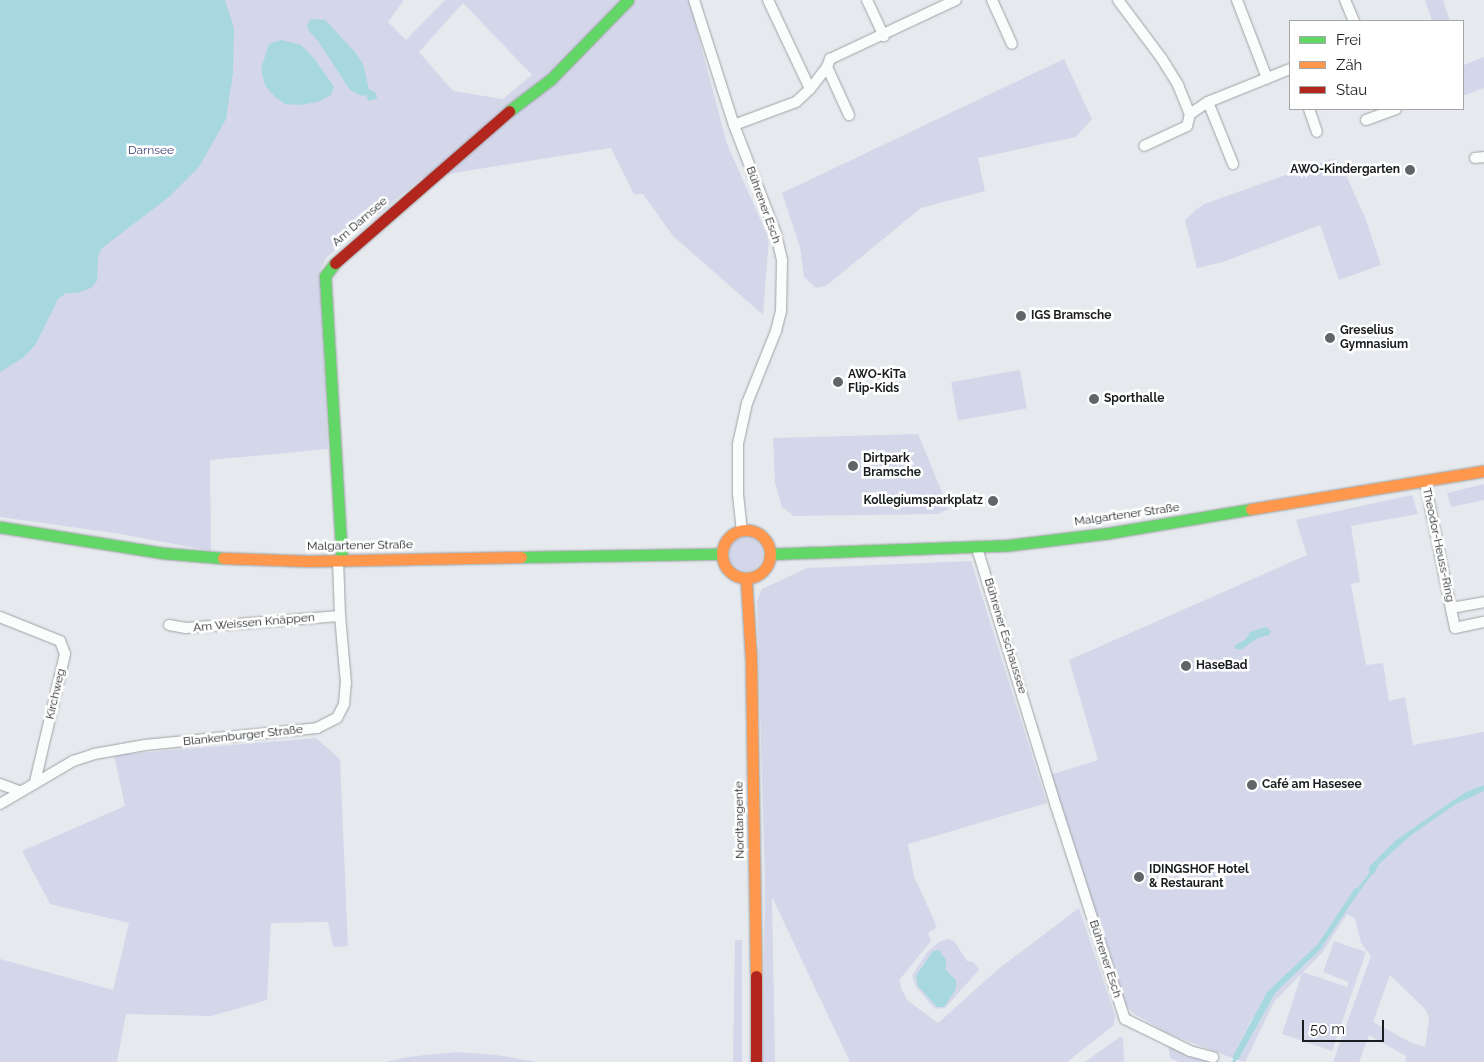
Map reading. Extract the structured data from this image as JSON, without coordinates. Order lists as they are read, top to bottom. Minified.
{"streets":{"street":["Bührener Esch","Am Darnsee","Malgartener Straße","Theodor-Heuss-Ring","Am Weissen Knäppen","Bührener Eschaussee","Kirchweg","Blankenburger Straße","Nordtangente"]},"crossings":[["Bührener Esch","Malgartener Straße"],["Bührener Esch","Bührener Eschaussee"],["Bührener Esch","Nordtangente"],["Am Darnsee","Malgartener Straße"],["Am Darnsee","Blankenburger Straße"],["Malgartener Straße","Theodor-Heuss-Ring"],["Malgartener Straße","Bührener Eschaussee"],["Malgartener Straße","Blankenburger Straße"],["Malgartener Straße","Nordtangente"],["Am Weissen Knäppen","Blankenburger Straße"],["Kirchweg","Blankenburger Straße"]],"parks":["Darnsee"],"places":["AWO-Kindergarten","IGS Bramsche","Greselius Gymnasium","AWO-KiTa Flip-Kids","Sporthalle","Dirtpark Bramsche","Kollegiumsparkplatz","HaseBad","Café am Hasesee","IDINGSHOF Hotel & Restaurant"],"legend":["Frei","Zäh","Stau"],"scale_bar":"50 m"}
